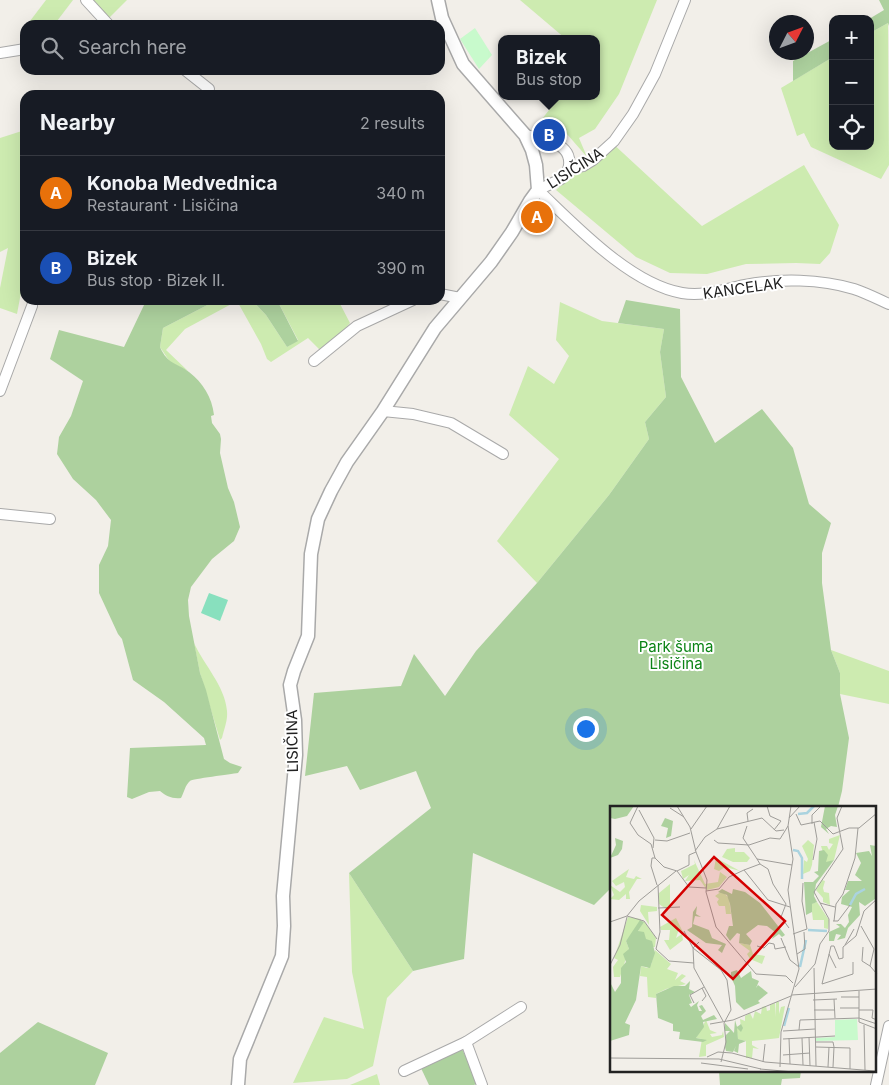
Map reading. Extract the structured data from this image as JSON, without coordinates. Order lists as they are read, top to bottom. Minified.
{"streets":{"street":["LISIČINA","KANCELAK"]},"crossings":[["LISIČINA","KANCELAK"]],"parks":["Park šuma Lisičina"],"north":"top right","page":{"map_buttons":["+","−"],"search":"Search here","popup":["Bizek","Bus stop"],"heading":["Nearby","2 results"],"pins":["B","A"],"list":[{"mark":"A","name":"Konoba Medvednica","note":"Restaurant · Lisičina","value":"340 m"},{"mark":"B","name":"Bizek","note":"Bus stop · Bizek II.","value":"390 m"}]}}
